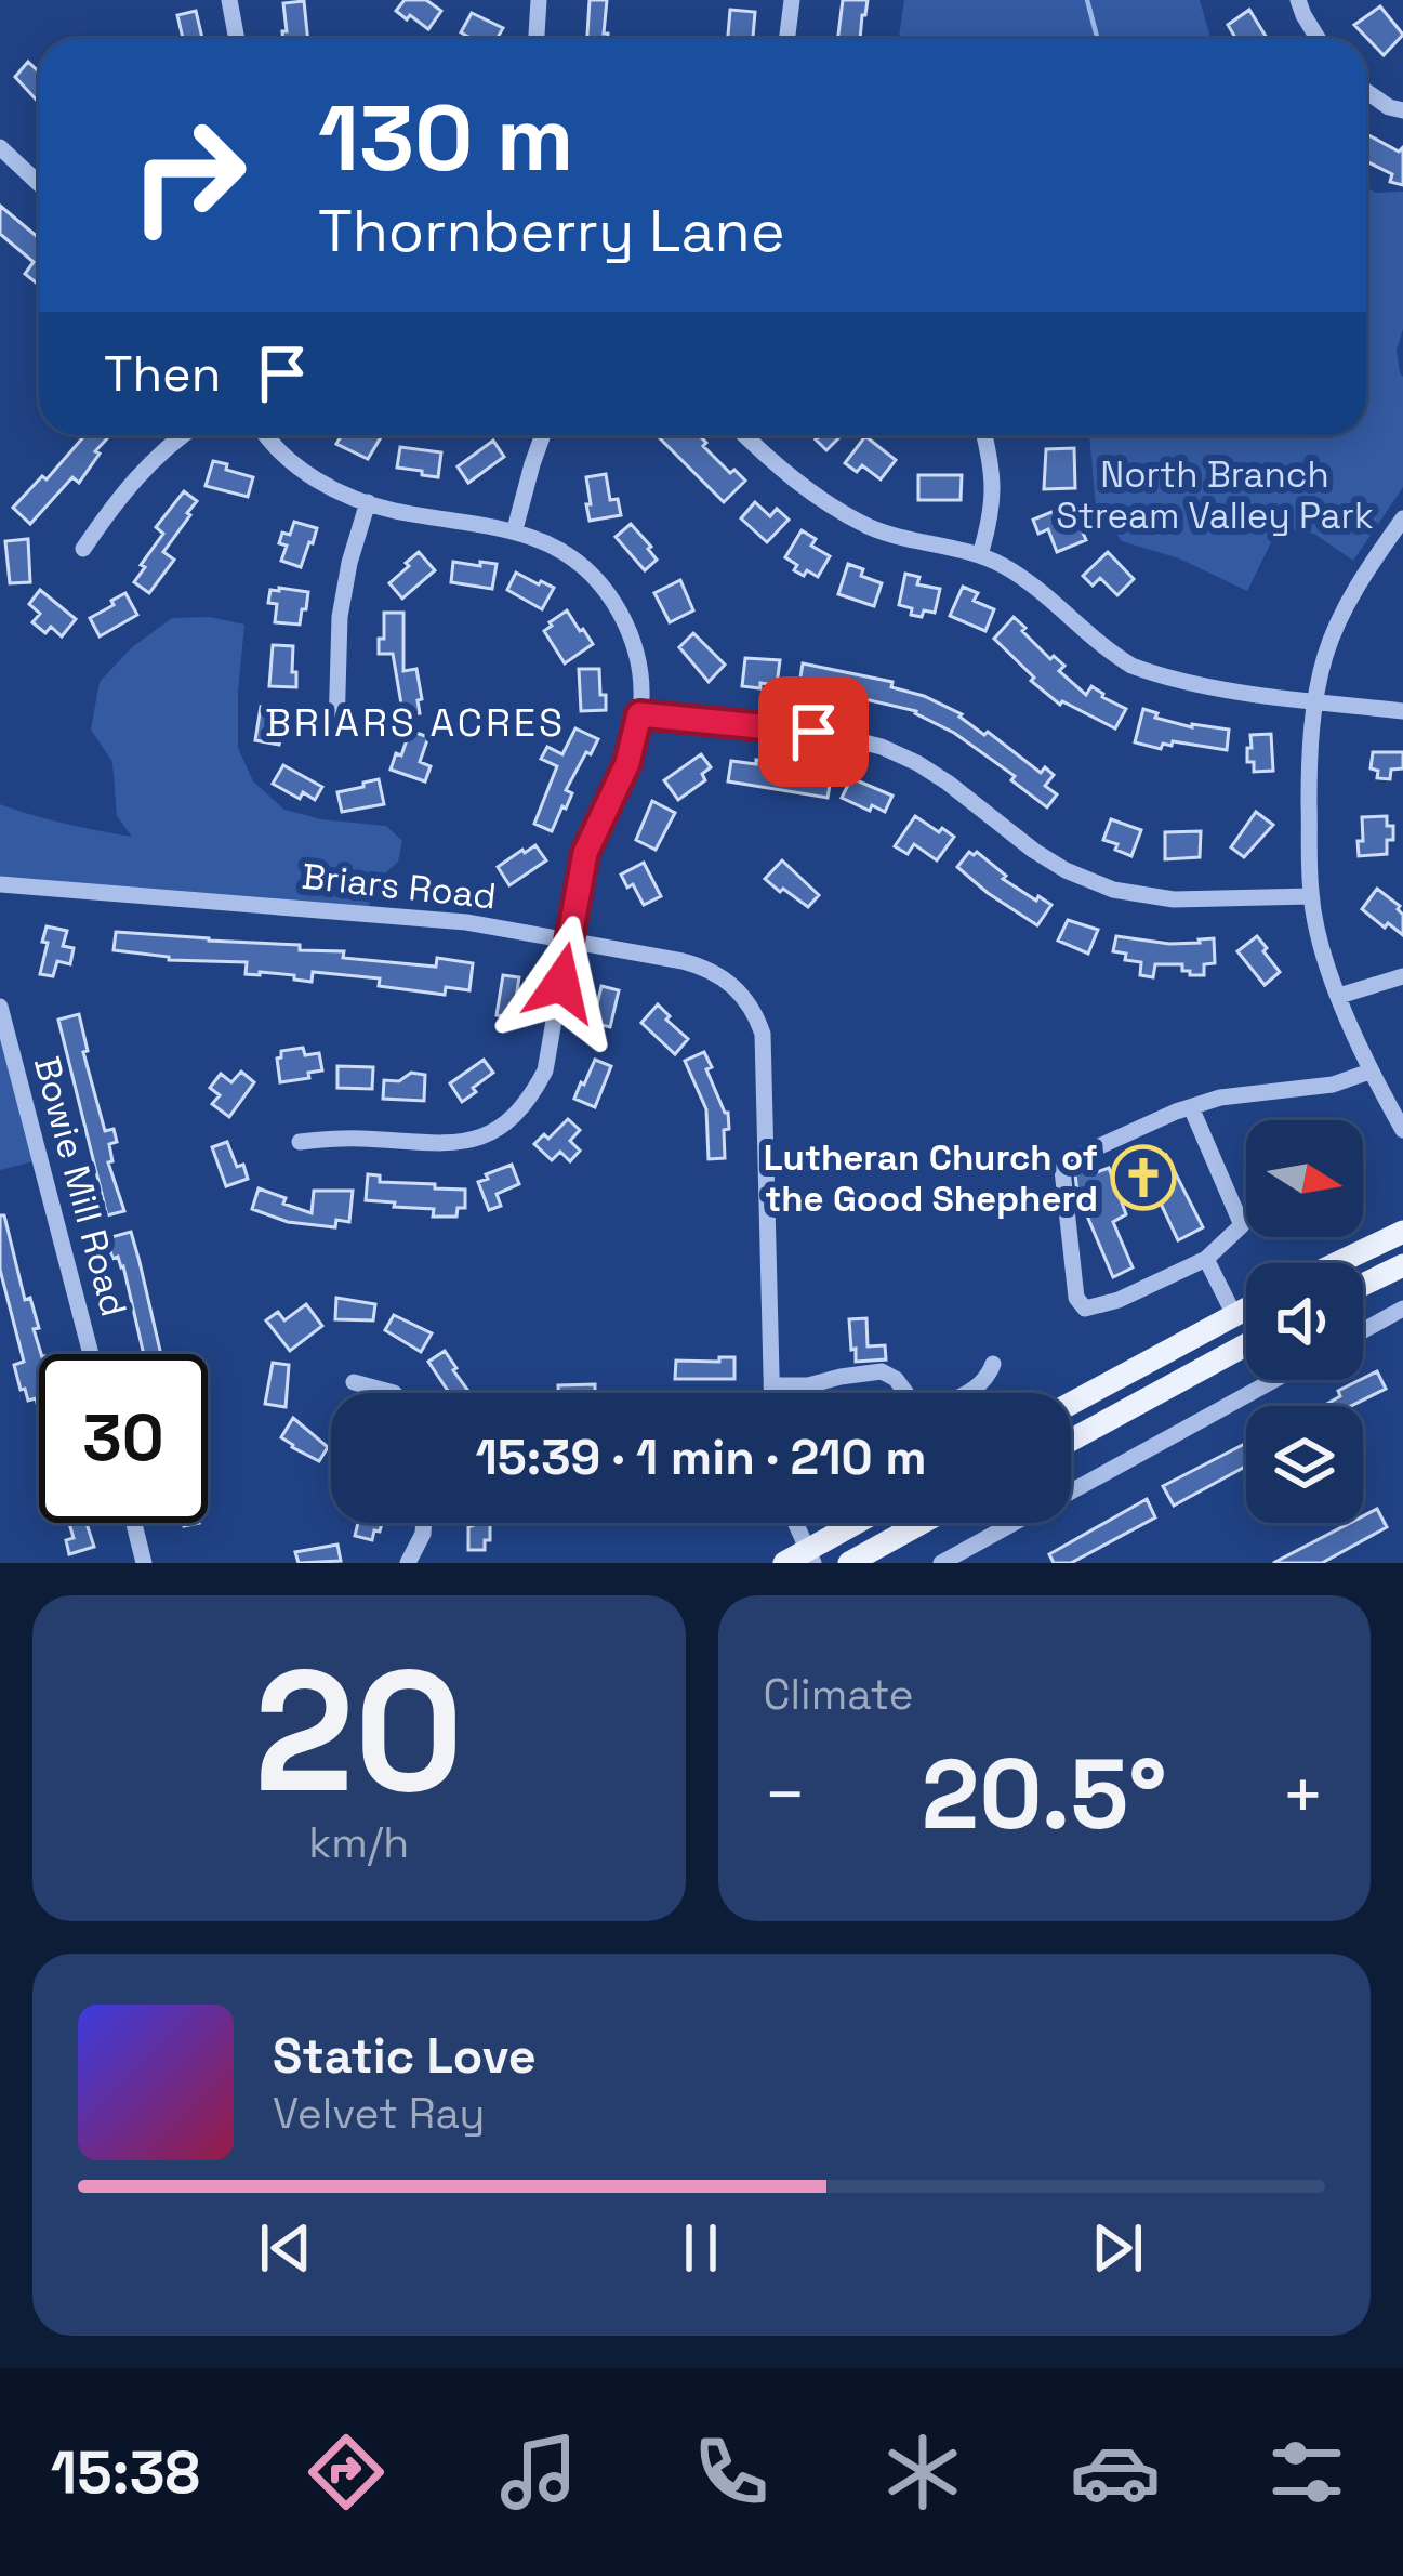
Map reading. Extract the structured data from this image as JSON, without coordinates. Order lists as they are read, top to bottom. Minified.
{"streets":{"street":["Briars Road","Bowie Mill Road"]},"districts":["BRIARS ACRES"],"parks":["North Branch Stream Valley Park"],"places":{"church":["Lutheran Church of the Good Shepherd"]},"north":"right","page":{"turn":["130 m","Thornberry Lane"],"then":"Then","limit":"30","trip":"15:39 · 1 min · 210 m","tile":[["20","km/h"],"Climate"],"heat":["−","20.5°","+"],"song":["Static Love","Velvet Ray"],"tabs":"15:38"}}
